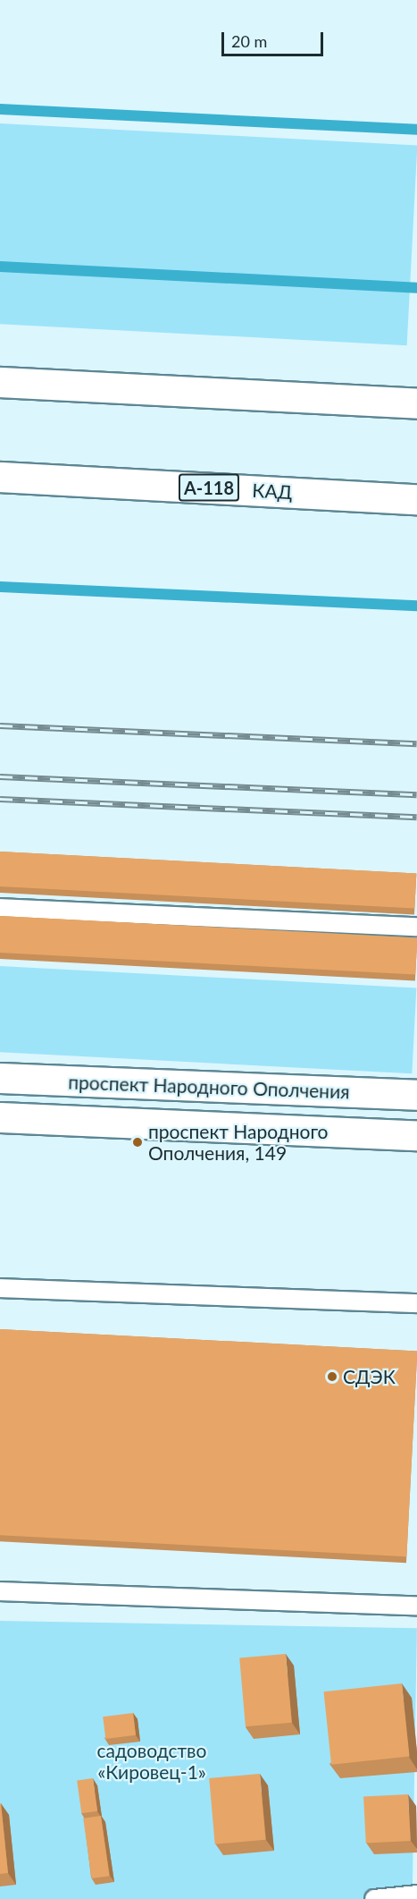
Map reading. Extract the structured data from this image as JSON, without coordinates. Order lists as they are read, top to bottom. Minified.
{"streets":{"main road":["А-118","КАД","проспект Народного Ополчения"]},"parks":["садоводство «Кировец-1»"],"places":["проспект Народного Ополчения, 149","СДЭК"],"scale_bar":"20 m"}
